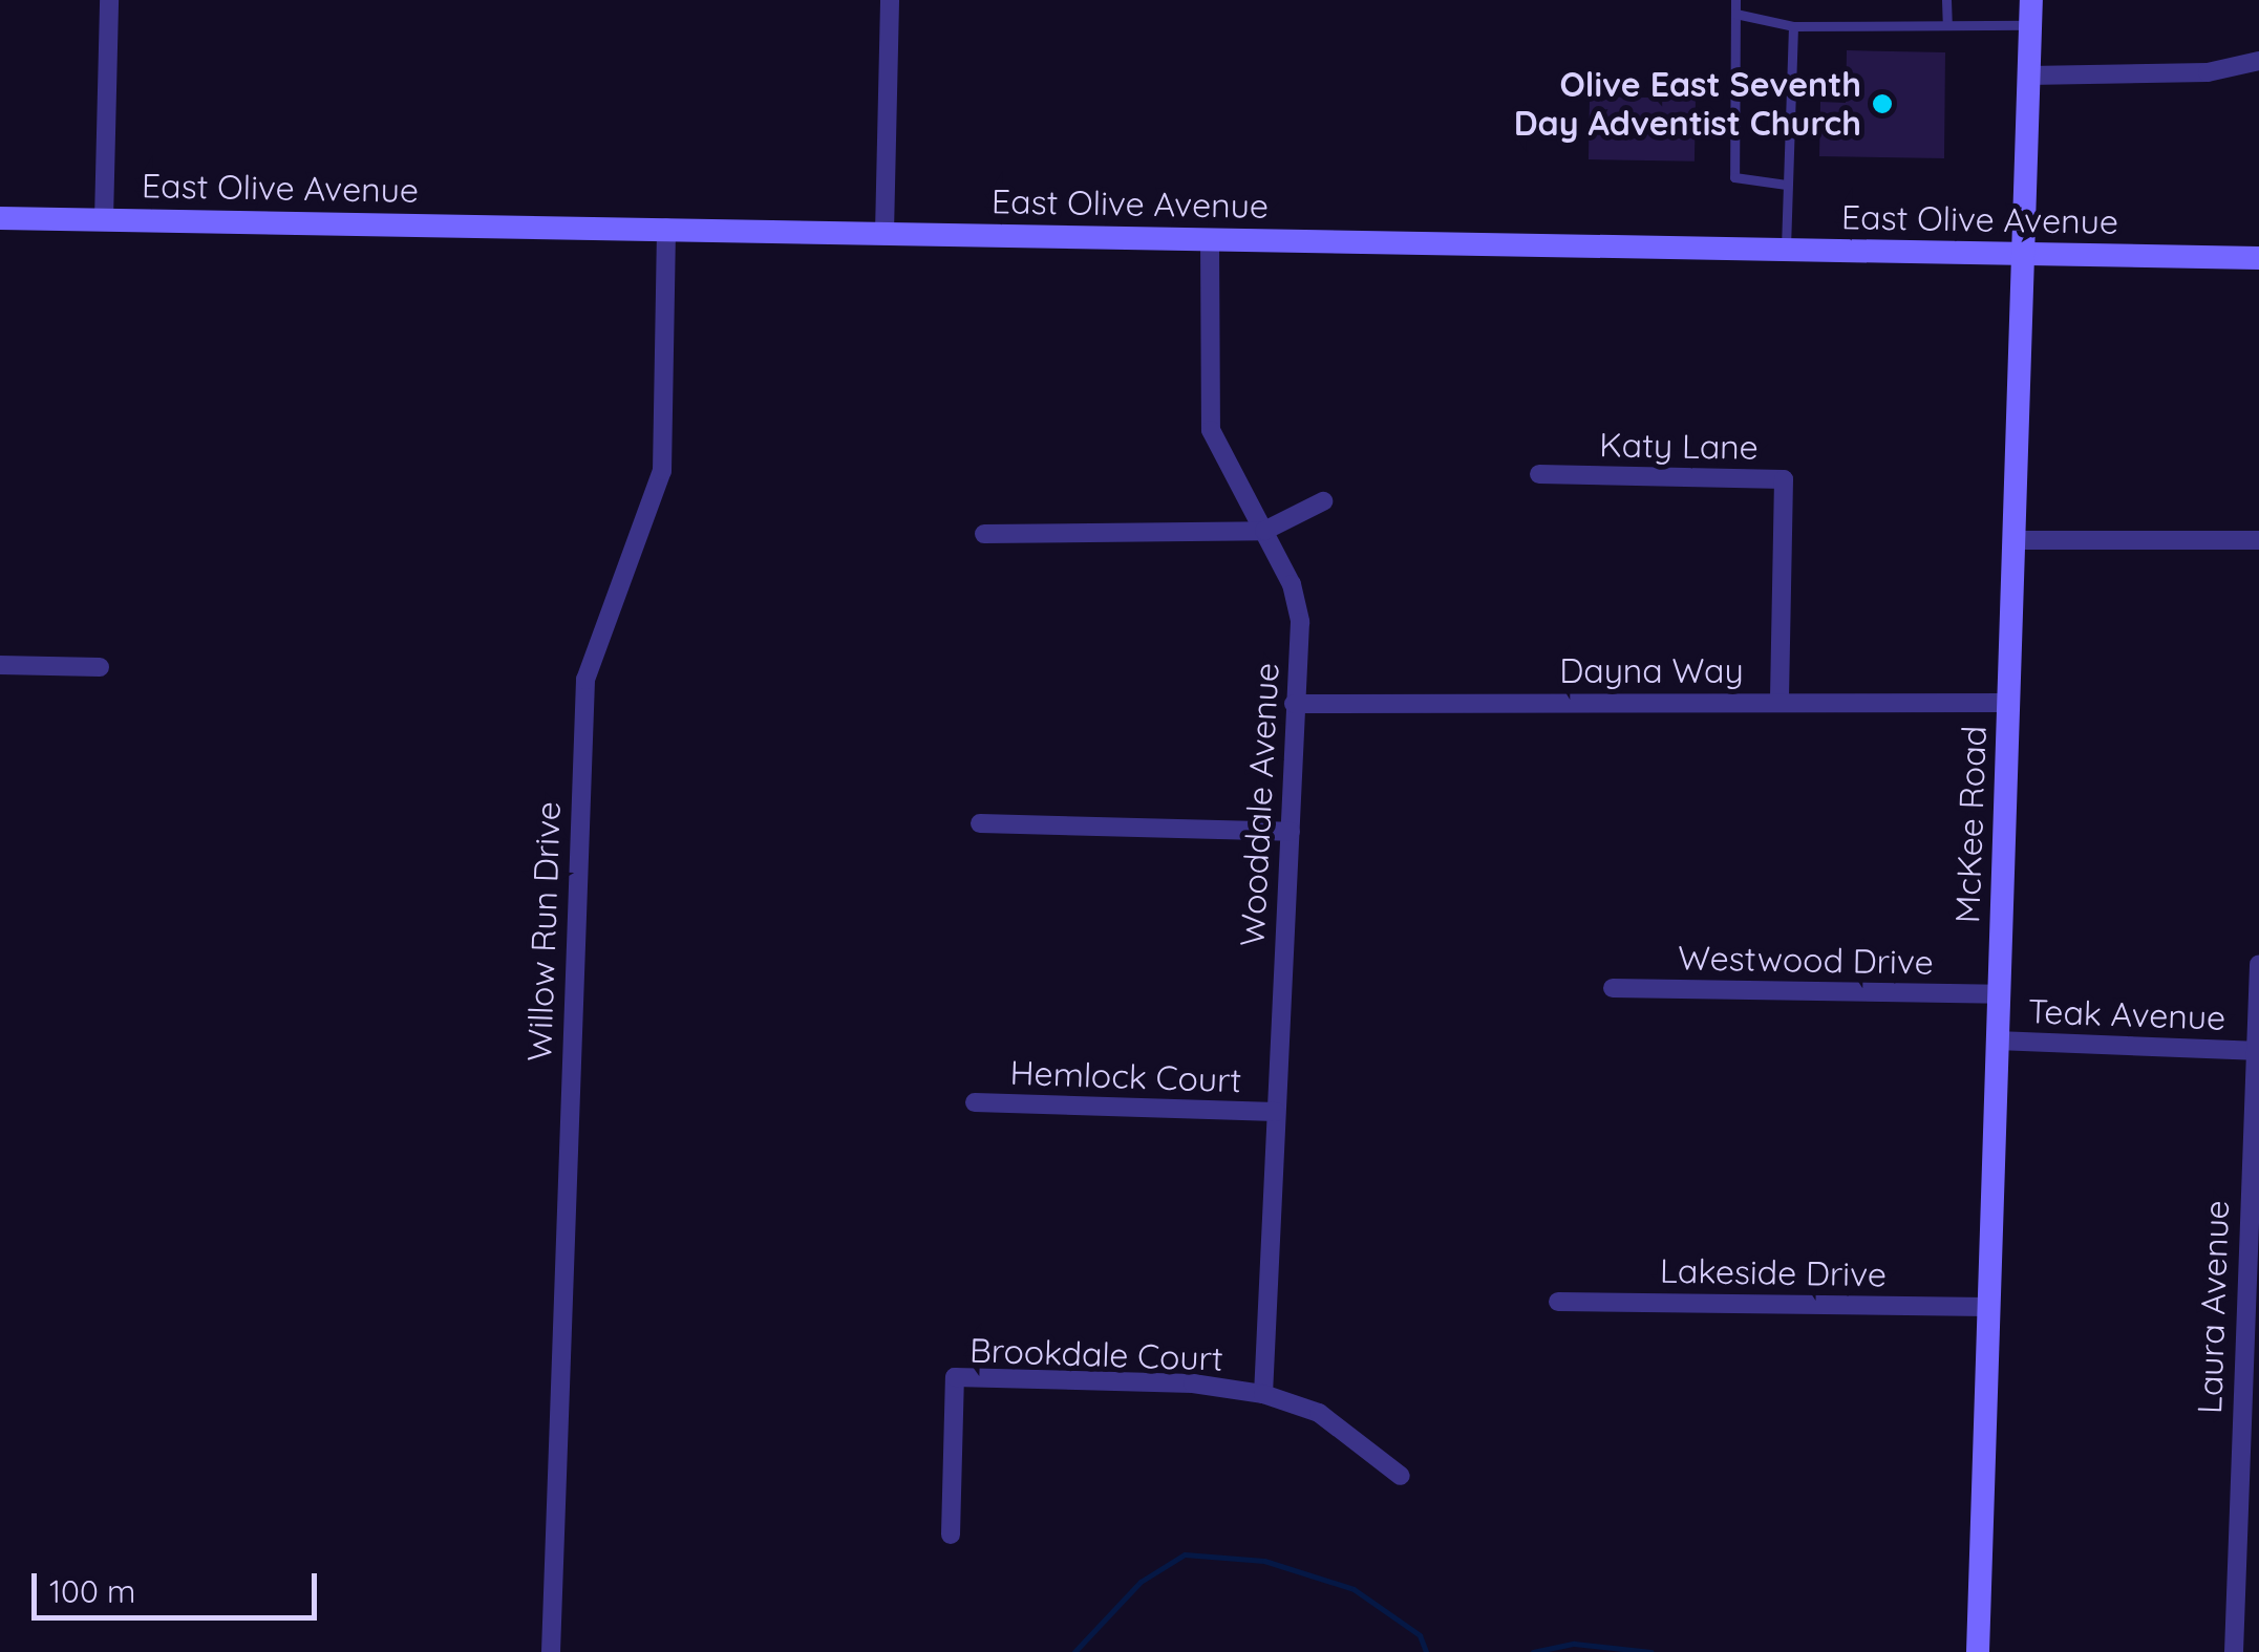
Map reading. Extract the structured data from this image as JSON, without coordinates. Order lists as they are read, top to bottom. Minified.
{"streets":{"main road":["East Olive Avenue","McKee Road"],"street":["Katy Lane","Dayna Way","Wooddale Avenue","Willow Run Drive","Westwood Drive","Teak Avenue","Hemlock Court","Lakeside Drive","Laura Avenue","Brookdale Court"]},"crossings":[["East Olive Avenue","Wooddale Avenue"],["East Olive Avenue","McKee Road"],["East Olive Avenue","Willow Run Drive"],["Katy Lane","Dayna Way"],["Dayna Way","Wooddale Avenue"],["Dayna Way","McKee Road"],["Wooddale Avenue","Hemlock Court"],["Wooddale Avenue","Brookdale Court"],["McKee Road","Westwood Drive"],["McKee Road","Teak Avenue"],["McKee Road","Lakeside Drive"],["Teak Avenue","Laura Avenue"]],"places":["Olive East Seventh Day Adventist Church"],"scale_bar":"100 m"}
